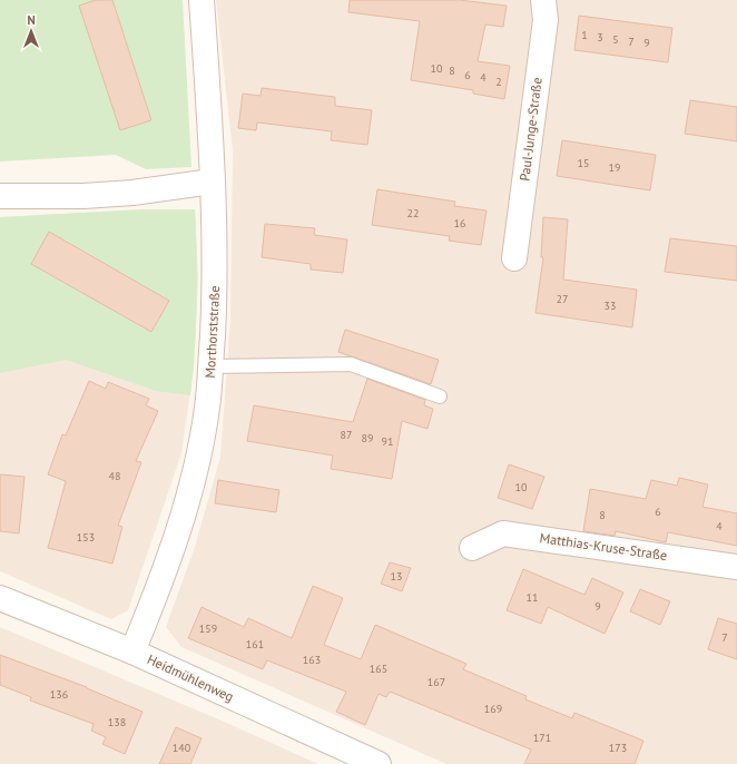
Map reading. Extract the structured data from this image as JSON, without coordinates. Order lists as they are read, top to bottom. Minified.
{"streets":{"street":["Paul-Junge-Straße","Morthorststraße","Matthias-Kruse-Straße","Heidmühlenweg"]},"crossings":[["Morthorststraße","Heidmühlenweg"]],"house_numbers":["1","3","5","7","9","10","8","6","4","2","15","19","22","16","27","33","87","89","91","48","10","6","8","4","153","13","11","9","159","7","161","163","165","167","136","169","138","171","140","173"],"north":"top"}
